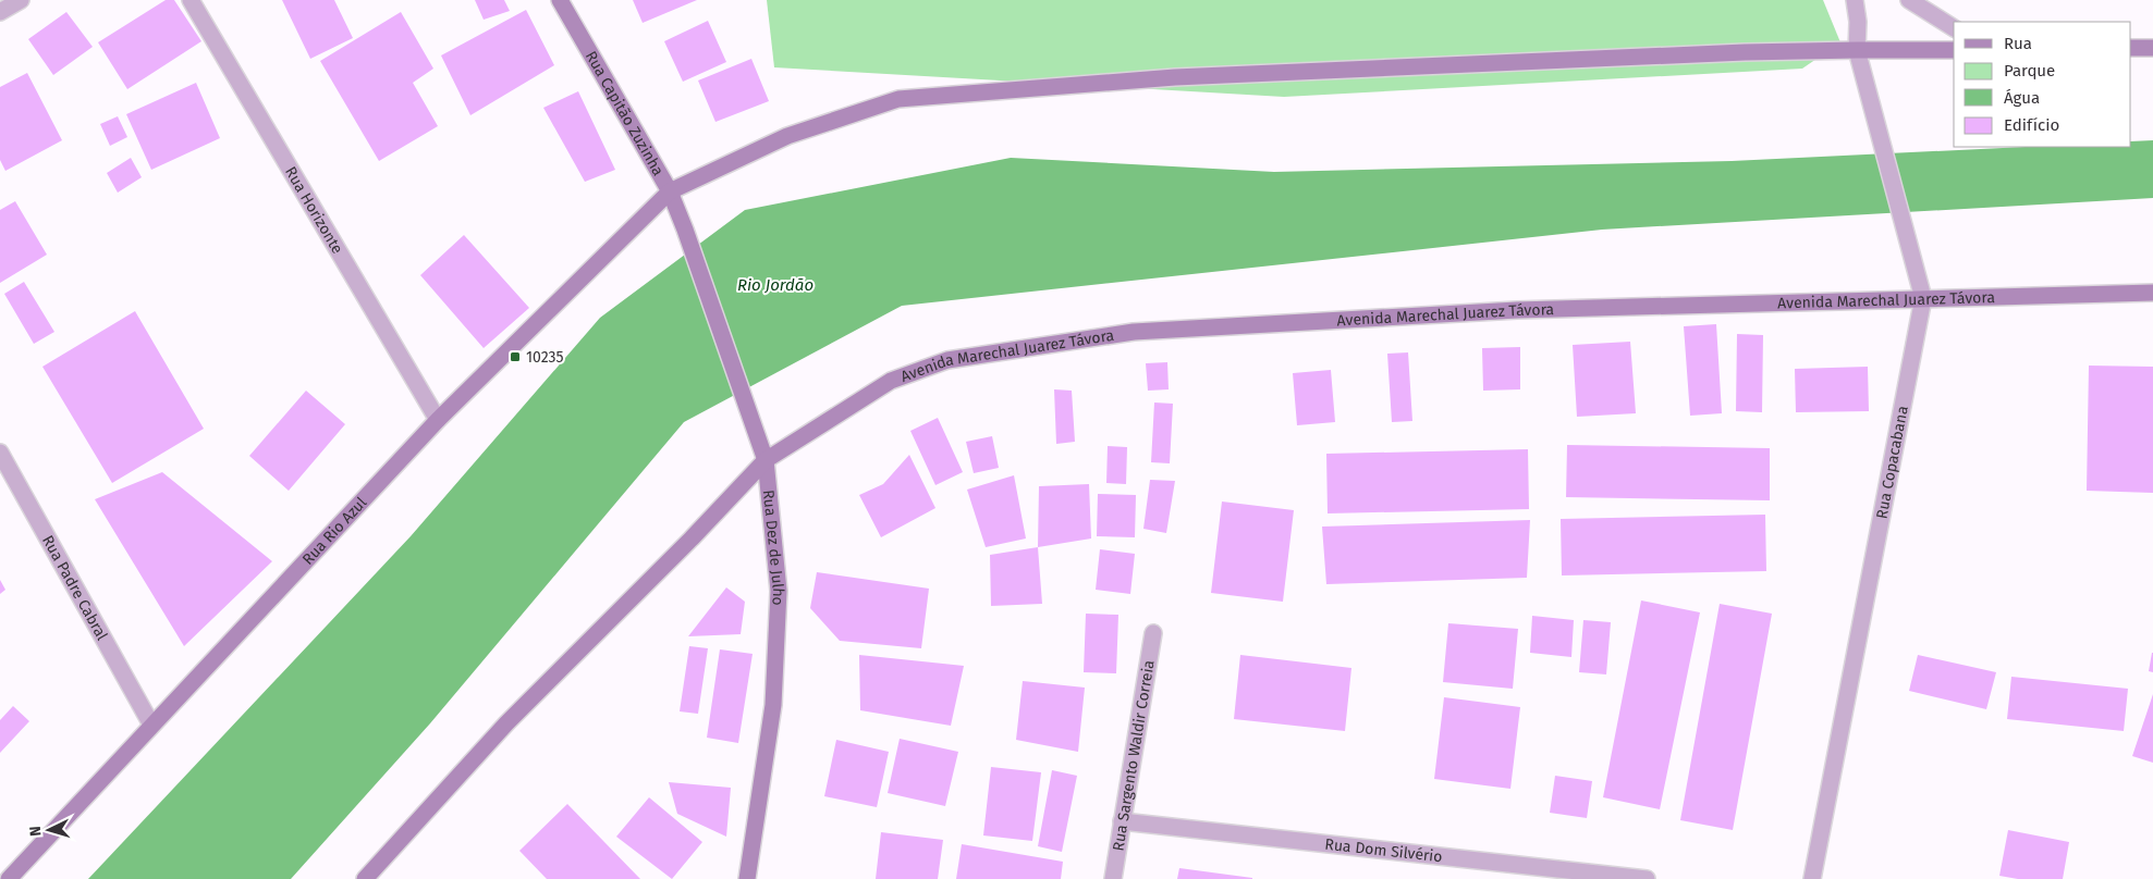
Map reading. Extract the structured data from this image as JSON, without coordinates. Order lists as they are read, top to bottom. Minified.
{"streets":{"main road":["Rua Capitão Zuzinha","Avenida Marechal Juarez Távora","Rua Rio Azul","Rua Dez de Julho"],"street":["Rua Horizonte","Rua Copacabana","Rua Padre Cabral","Rua Sargento Waldir Correia","Rua Dom Silvério"]},"crossings":[["Rua Capitão Zuzinha","Rua Rio Azul"],["Rua Capitão Zuzinha","Rua Dez de Julho"],["Rua Horizonte","Rua Rio Azul"],["Avenida Marechal Juarez Távora","Rua Copacabana"],["Avenida Marechal Juarez Távora","Rua Dez de Julho"],["Rua Rio Azul","Rua Padre Cabral"],["Rua Sargento Waldir Correia","Rua Dom Silvério"]],"water":["Rio Jordão"],"places":{"transit":["10235"]},"legend":["Rua","Parque","Água","Edifício"],"north":"left"}
